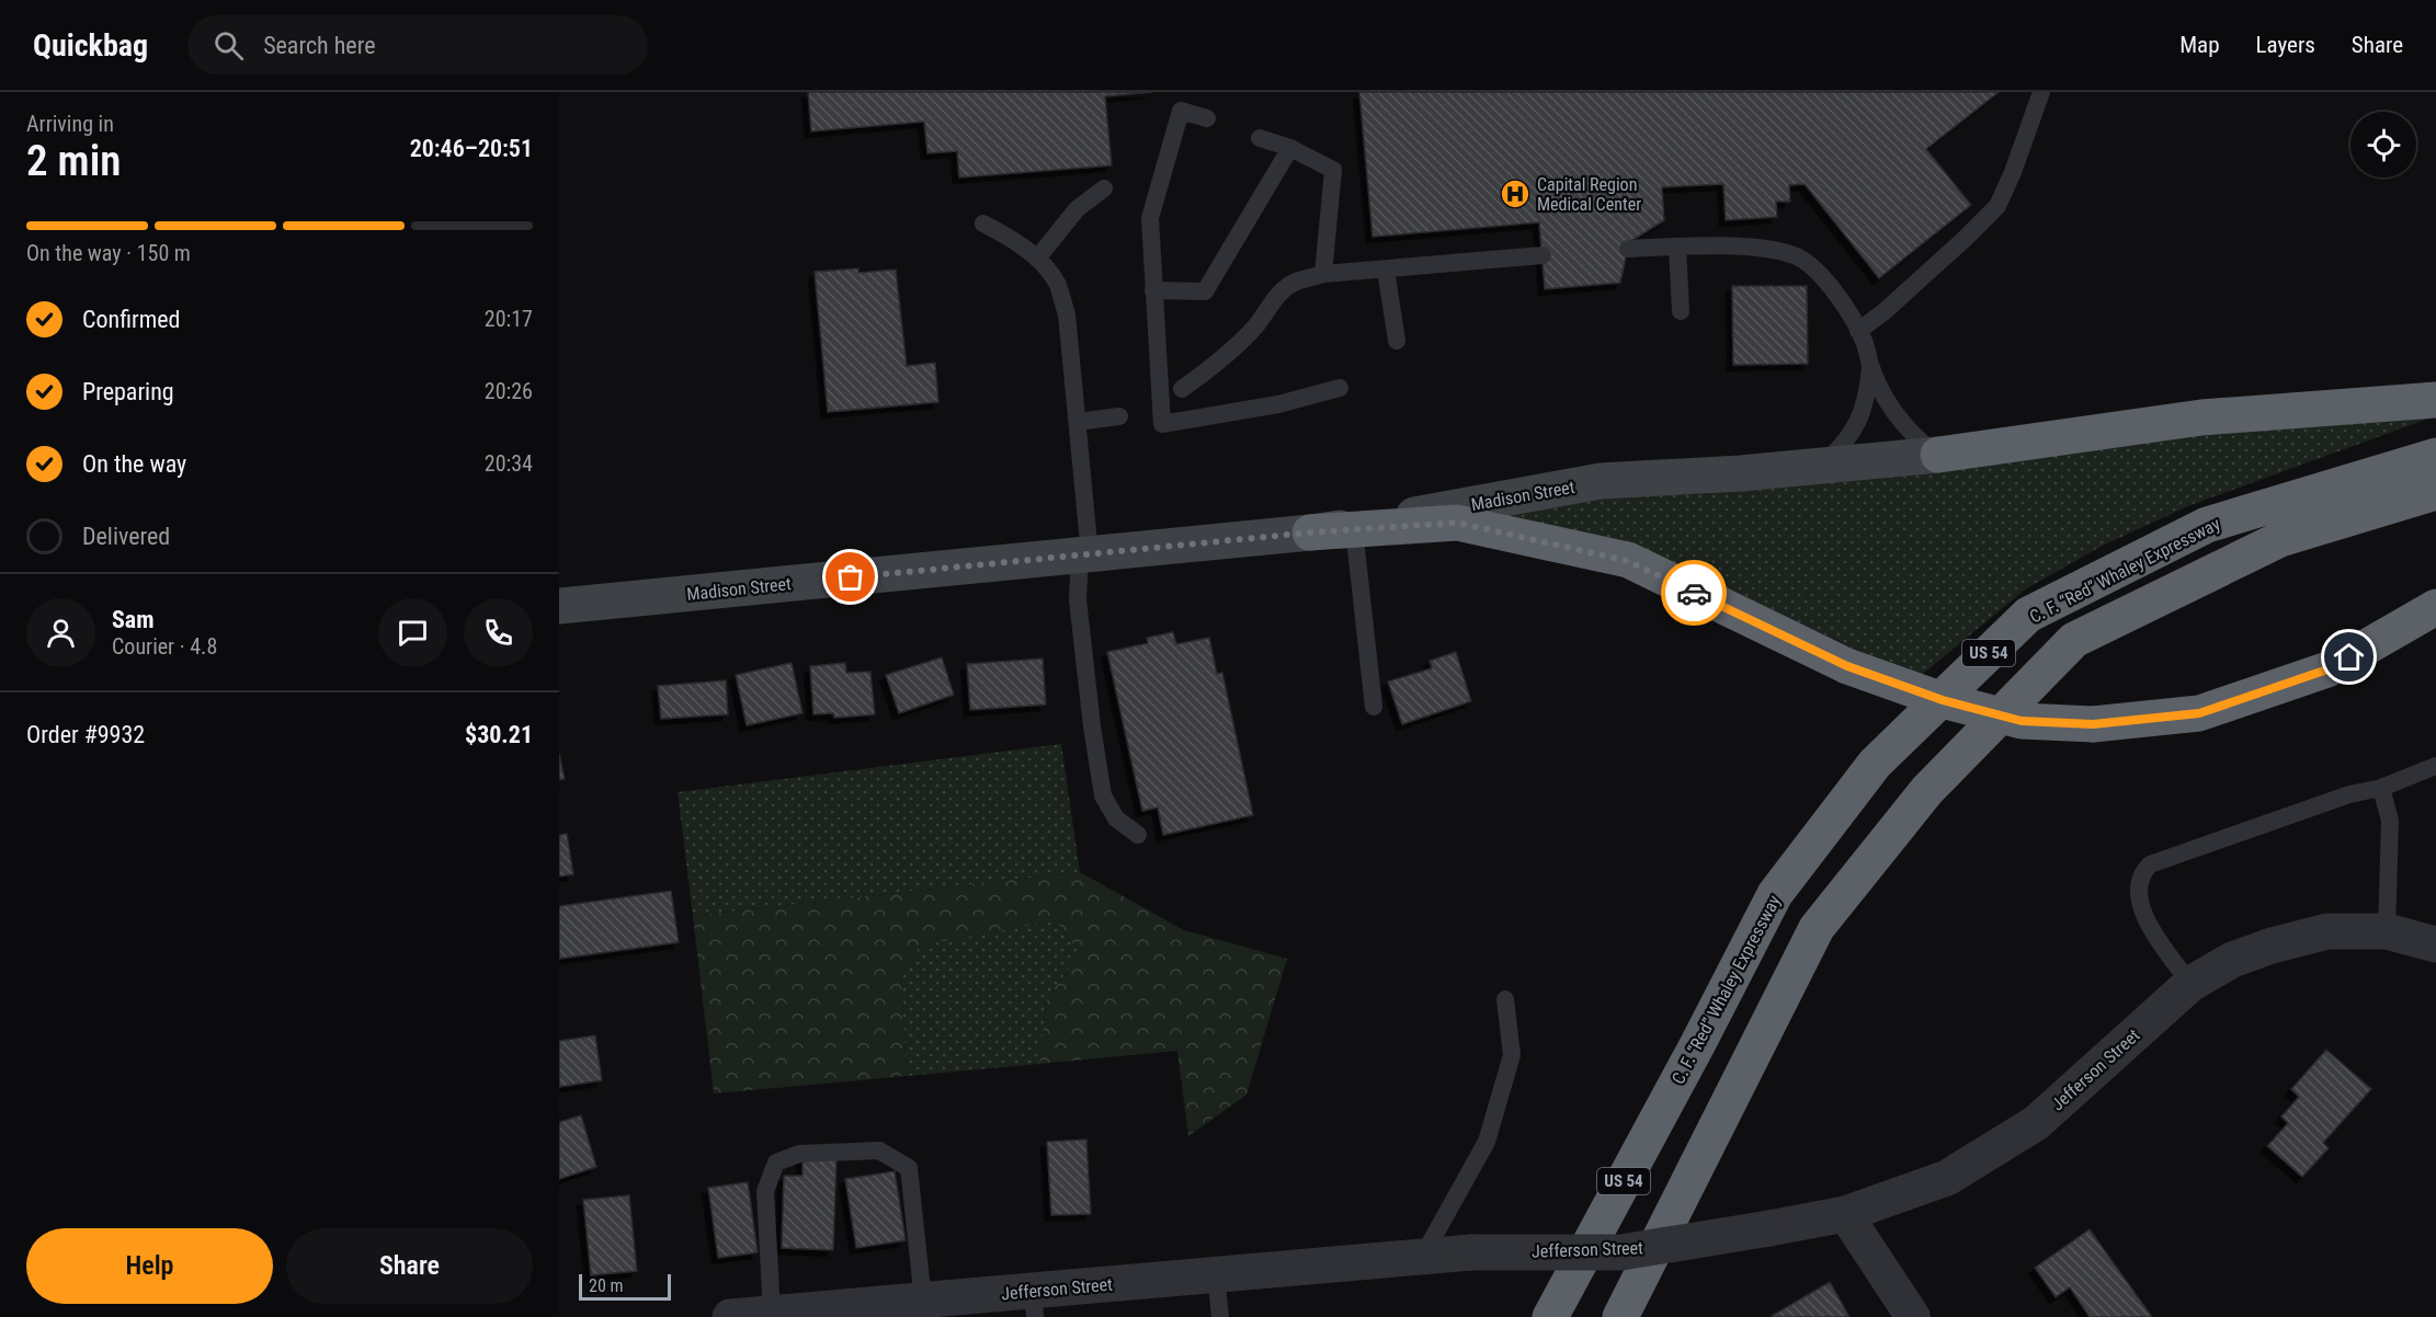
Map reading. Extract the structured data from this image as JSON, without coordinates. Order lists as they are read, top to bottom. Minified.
{"streets":{"highway":["C. F. “Red” Whaley Expressway","US 54"],"main road":["Madison Street"],"street":["Jefferson Street"]},"places":{"hospital":["Capital Region Medical Center"]},"scale_bar":"20 m","page":{"header":"Quickbag","search":"Search here","nav":["Map","Layers","Share"],"heading":["2 min","Arriving in","20:46–20:51"],"panel":["Sam","Courier · 4.8","Order #9932","$30.21"],"bar":"On the way · 150 m","list":[["Confirmed","20:17"],["Preparing","20:26"],["On the way","20:34"],"Delivered"],"buttons":["Help","Share"],"scale":"20 m"}}
